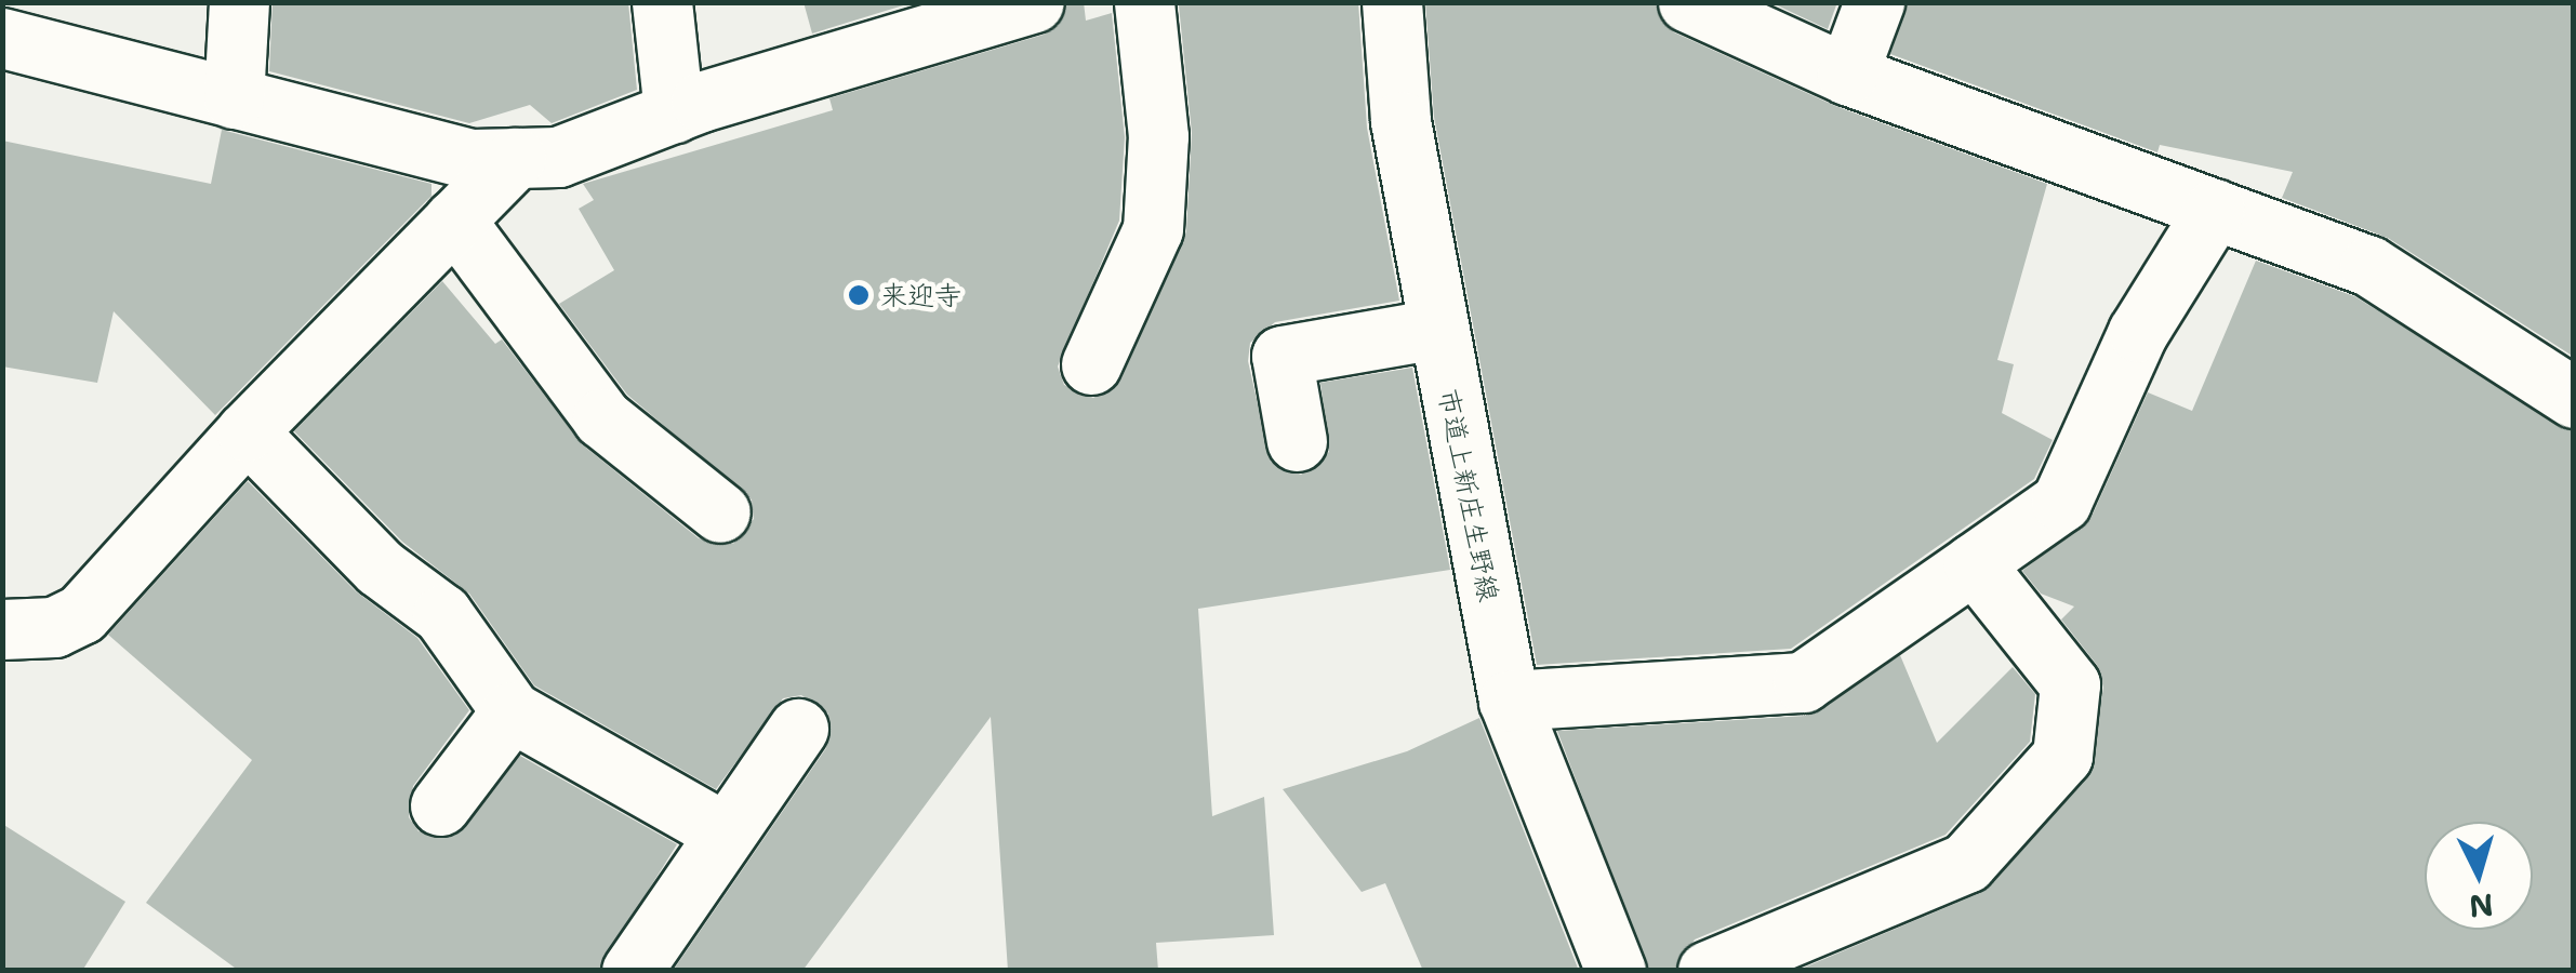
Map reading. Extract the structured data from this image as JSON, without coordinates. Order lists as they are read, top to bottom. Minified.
{"streets":{"street":["市道上新庄生野線"]},"places":["来迎寺"],"north":"bottom"}
